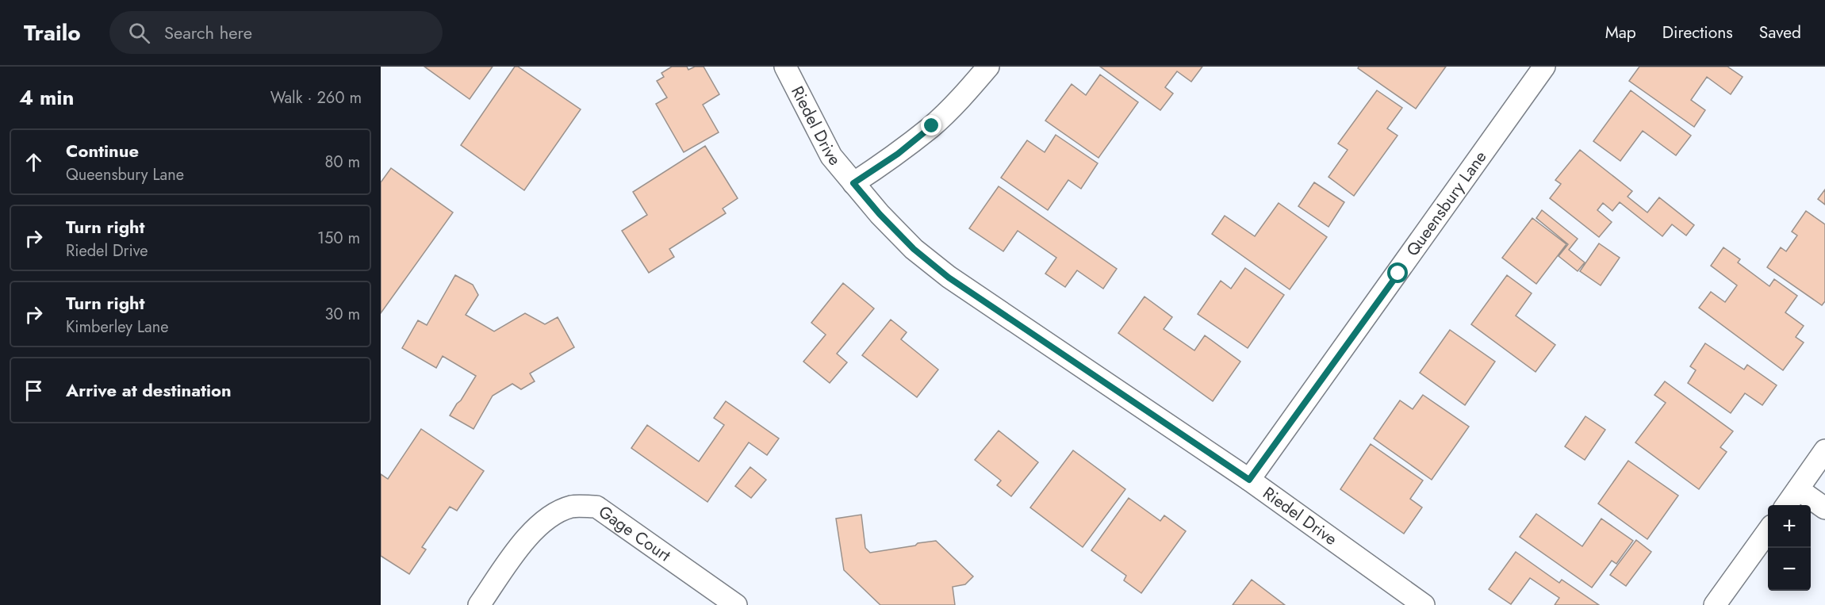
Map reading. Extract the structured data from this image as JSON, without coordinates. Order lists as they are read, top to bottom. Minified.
{"streets":{"street":["Riedel Drive","Queensbury Lane","Gage Court"]},"crossings":[["Riedel Drive","Queensbury Lane"]],"page":{"header":"Trailo","search":"Search here","nav":["Map","Directions","Saved"],"heading":["4 min","Walk · 260 m"],"list":[["Continue","Queensbury Lane","80 m"],["Turn right","Riedel Drive","150 m"],["Turn right","Kimberley Lane","30 m"],"Arrive at destination"],"map_buttons":["+","−"]}}
